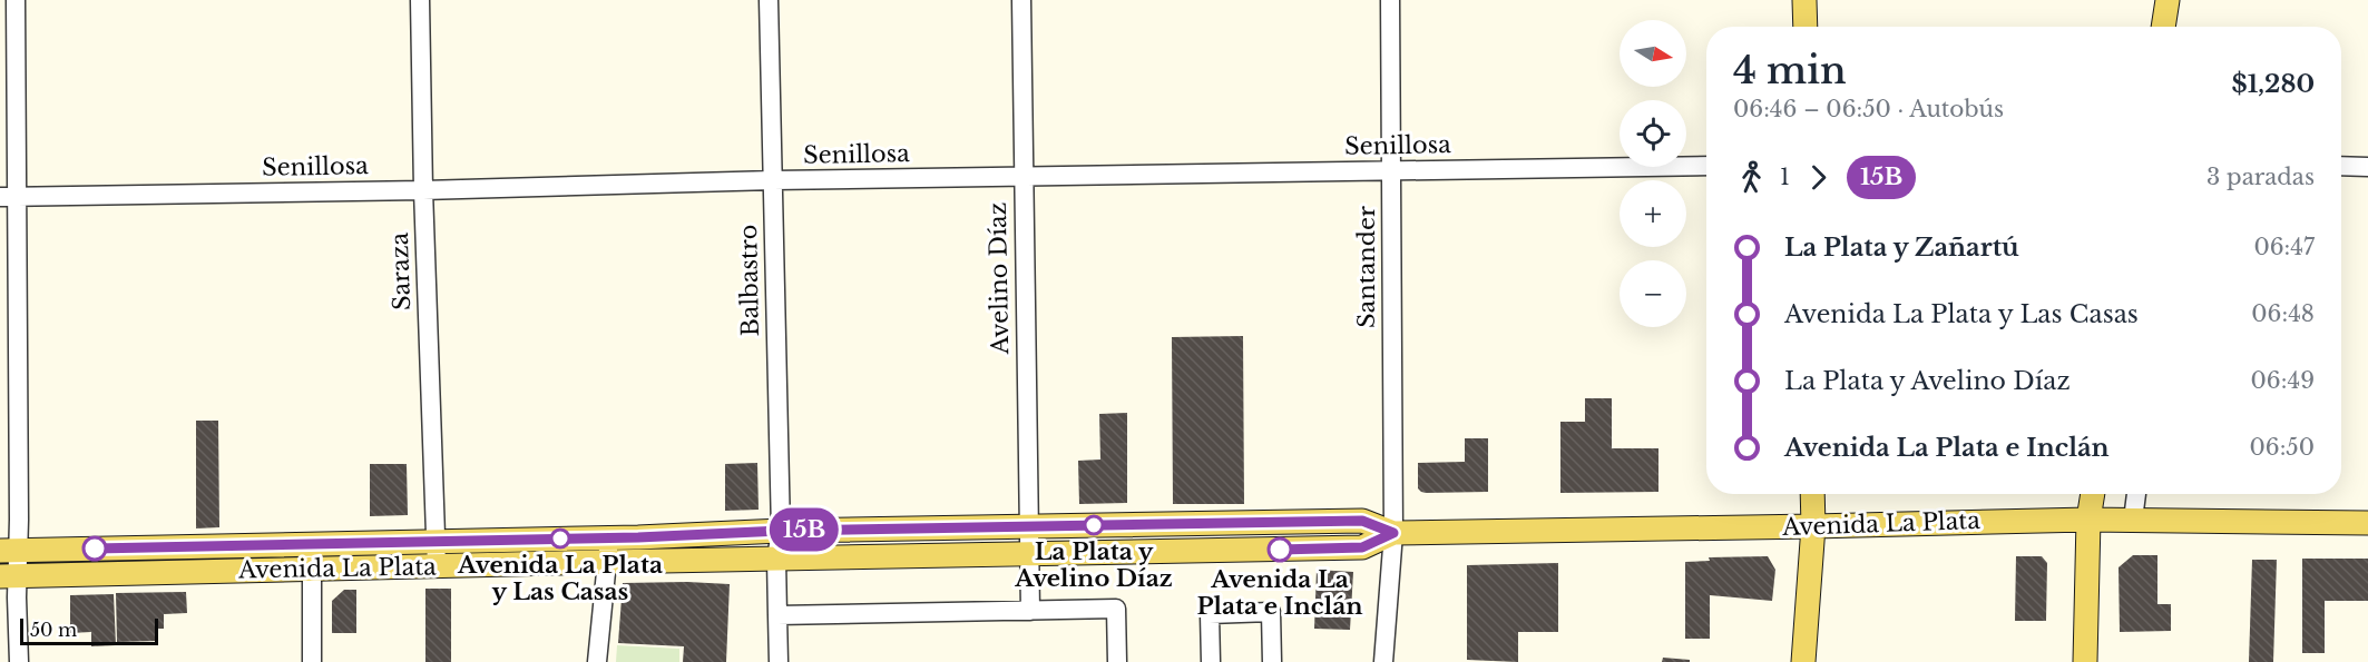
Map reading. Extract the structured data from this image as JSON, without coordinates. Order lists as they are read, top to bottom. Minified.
{"streets":{"main road":["Avenida La Plata"],"street":["Senillosa","Santander","Saraza","Avelino Díaz","Balbastro"]},"crossings":[["Senillosa","Santander"],["Senillosa","Saraza"],["Senillosa","Avelino Díaz"],["Senillosa","Balbastro"],["Santander","Avenida La Plata"],["Saraza","Avenida La Plata"],["Avelino Díaz","Avenida La Plata"],["Balbastro","Avenida La Plata"]],"places":["La Plata y Avelino Díaz","Avenida La Plata y Las Casas","Avenida La Plata e Inclán"],"lines":["bus line 15B"],"scale_bar":"50 m","north":"right","page":{"on_map":"15B","map_buttons":["+","−"],"heading":["4 min","06:46 – 06:50 · Autobús","$1,280"],"legs":["1","15B","3 paradas"],"list":[{"name":"La Plata y Zañartú","value":"06:47"},{"name":"Avenida La Plata y Las Casas","value":"06:48"},{"name":"La Plata y Avelino Díaz","value":"06:49"},{"name":"Avenida La Plata e Inclán","value":"06:50"}],"scale":"50 m"}}
